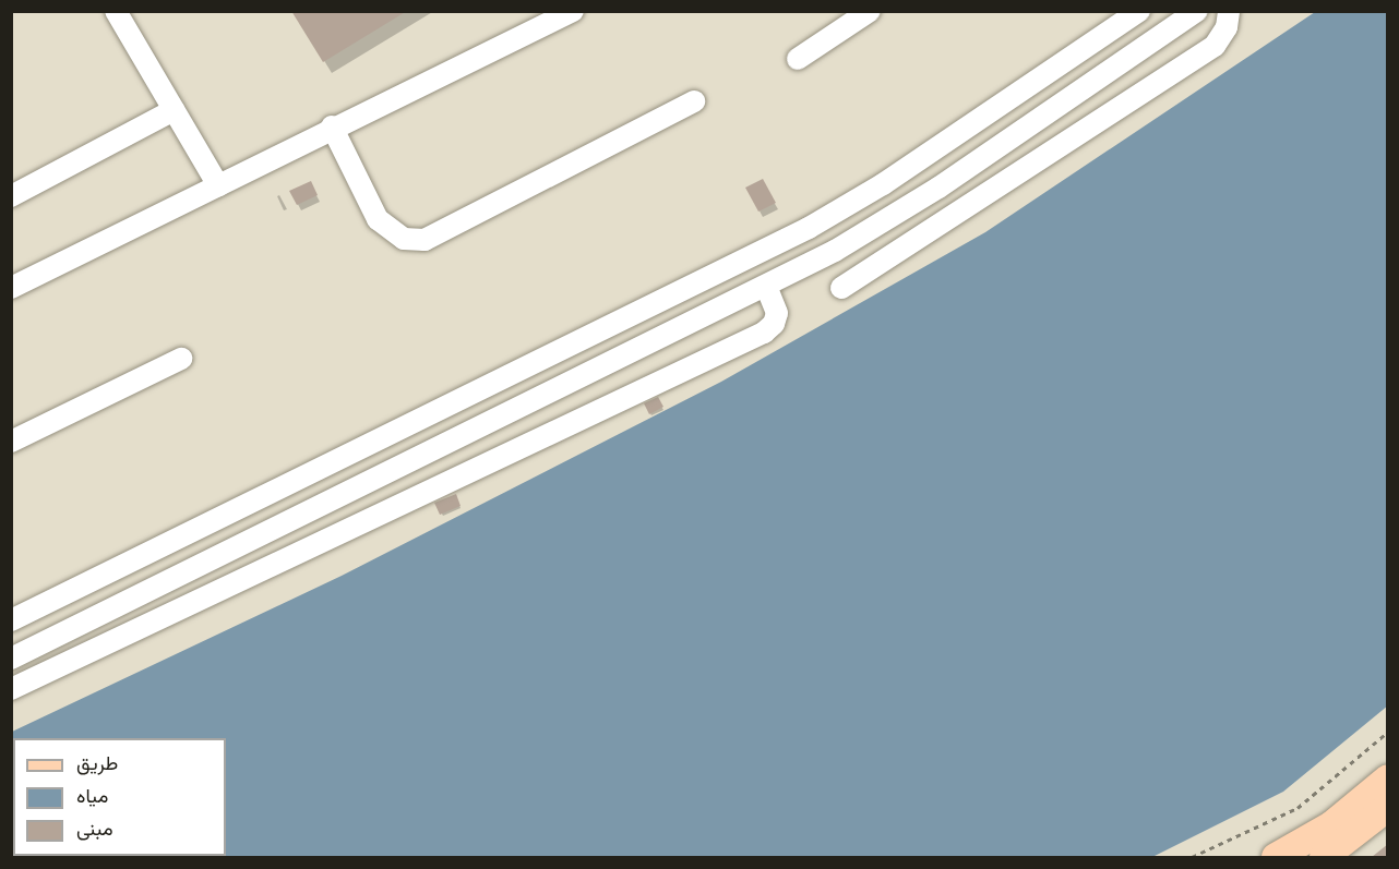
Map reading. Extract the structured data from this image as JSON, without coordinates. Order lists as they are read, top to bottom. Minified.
{"legend":["طريق","مياه","مبنى"]}
